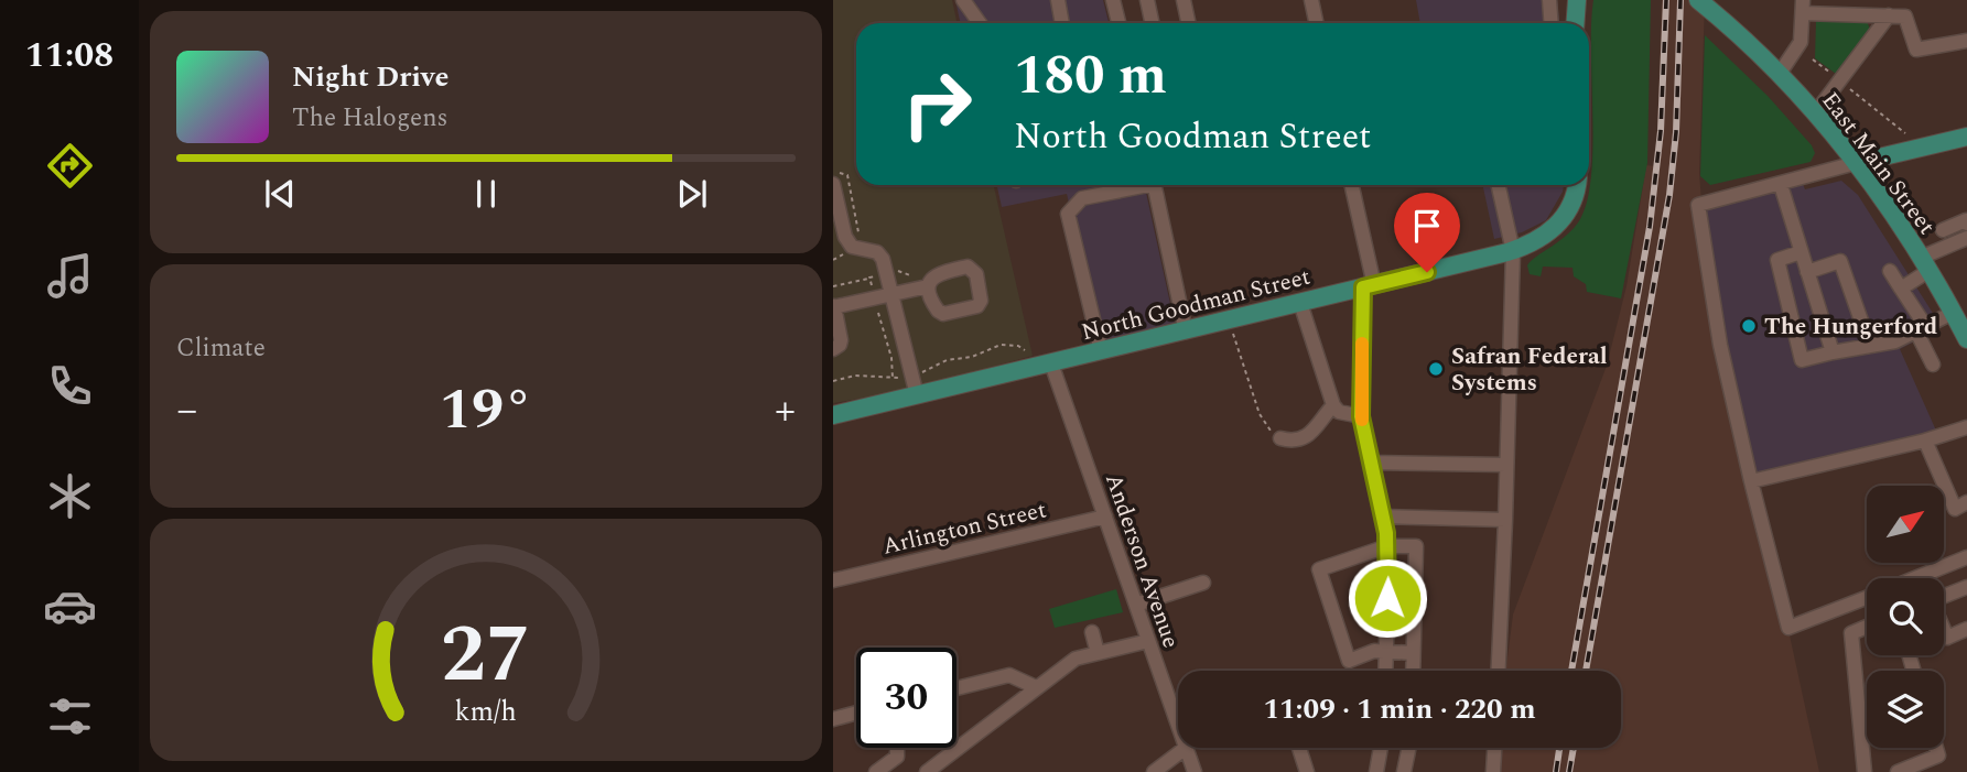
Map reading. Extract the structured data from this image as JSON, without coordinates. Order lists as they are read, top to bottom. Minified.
{"streets":{"main road":["East Main Street","North Goodman Street"],"street":["Arlington Street","Anderson Avenue"]},"crossings":[["North Goodman Street","Anderson Avenue"],["Arlington Street","Anderson Avenue"]],"places":["The Hungerford","Safran Federal Systems"],"north":"top right","page":{"tabs":"11:08","turn":["180 m","North Goodman Street"],"song":["Night Drive","The Halogens"],"tile":"Climate","heat":["−","19°","+"],"limit":"30","trip":"11:09 · 1 min · 220 m","gauge":["27","km/h"]}}
